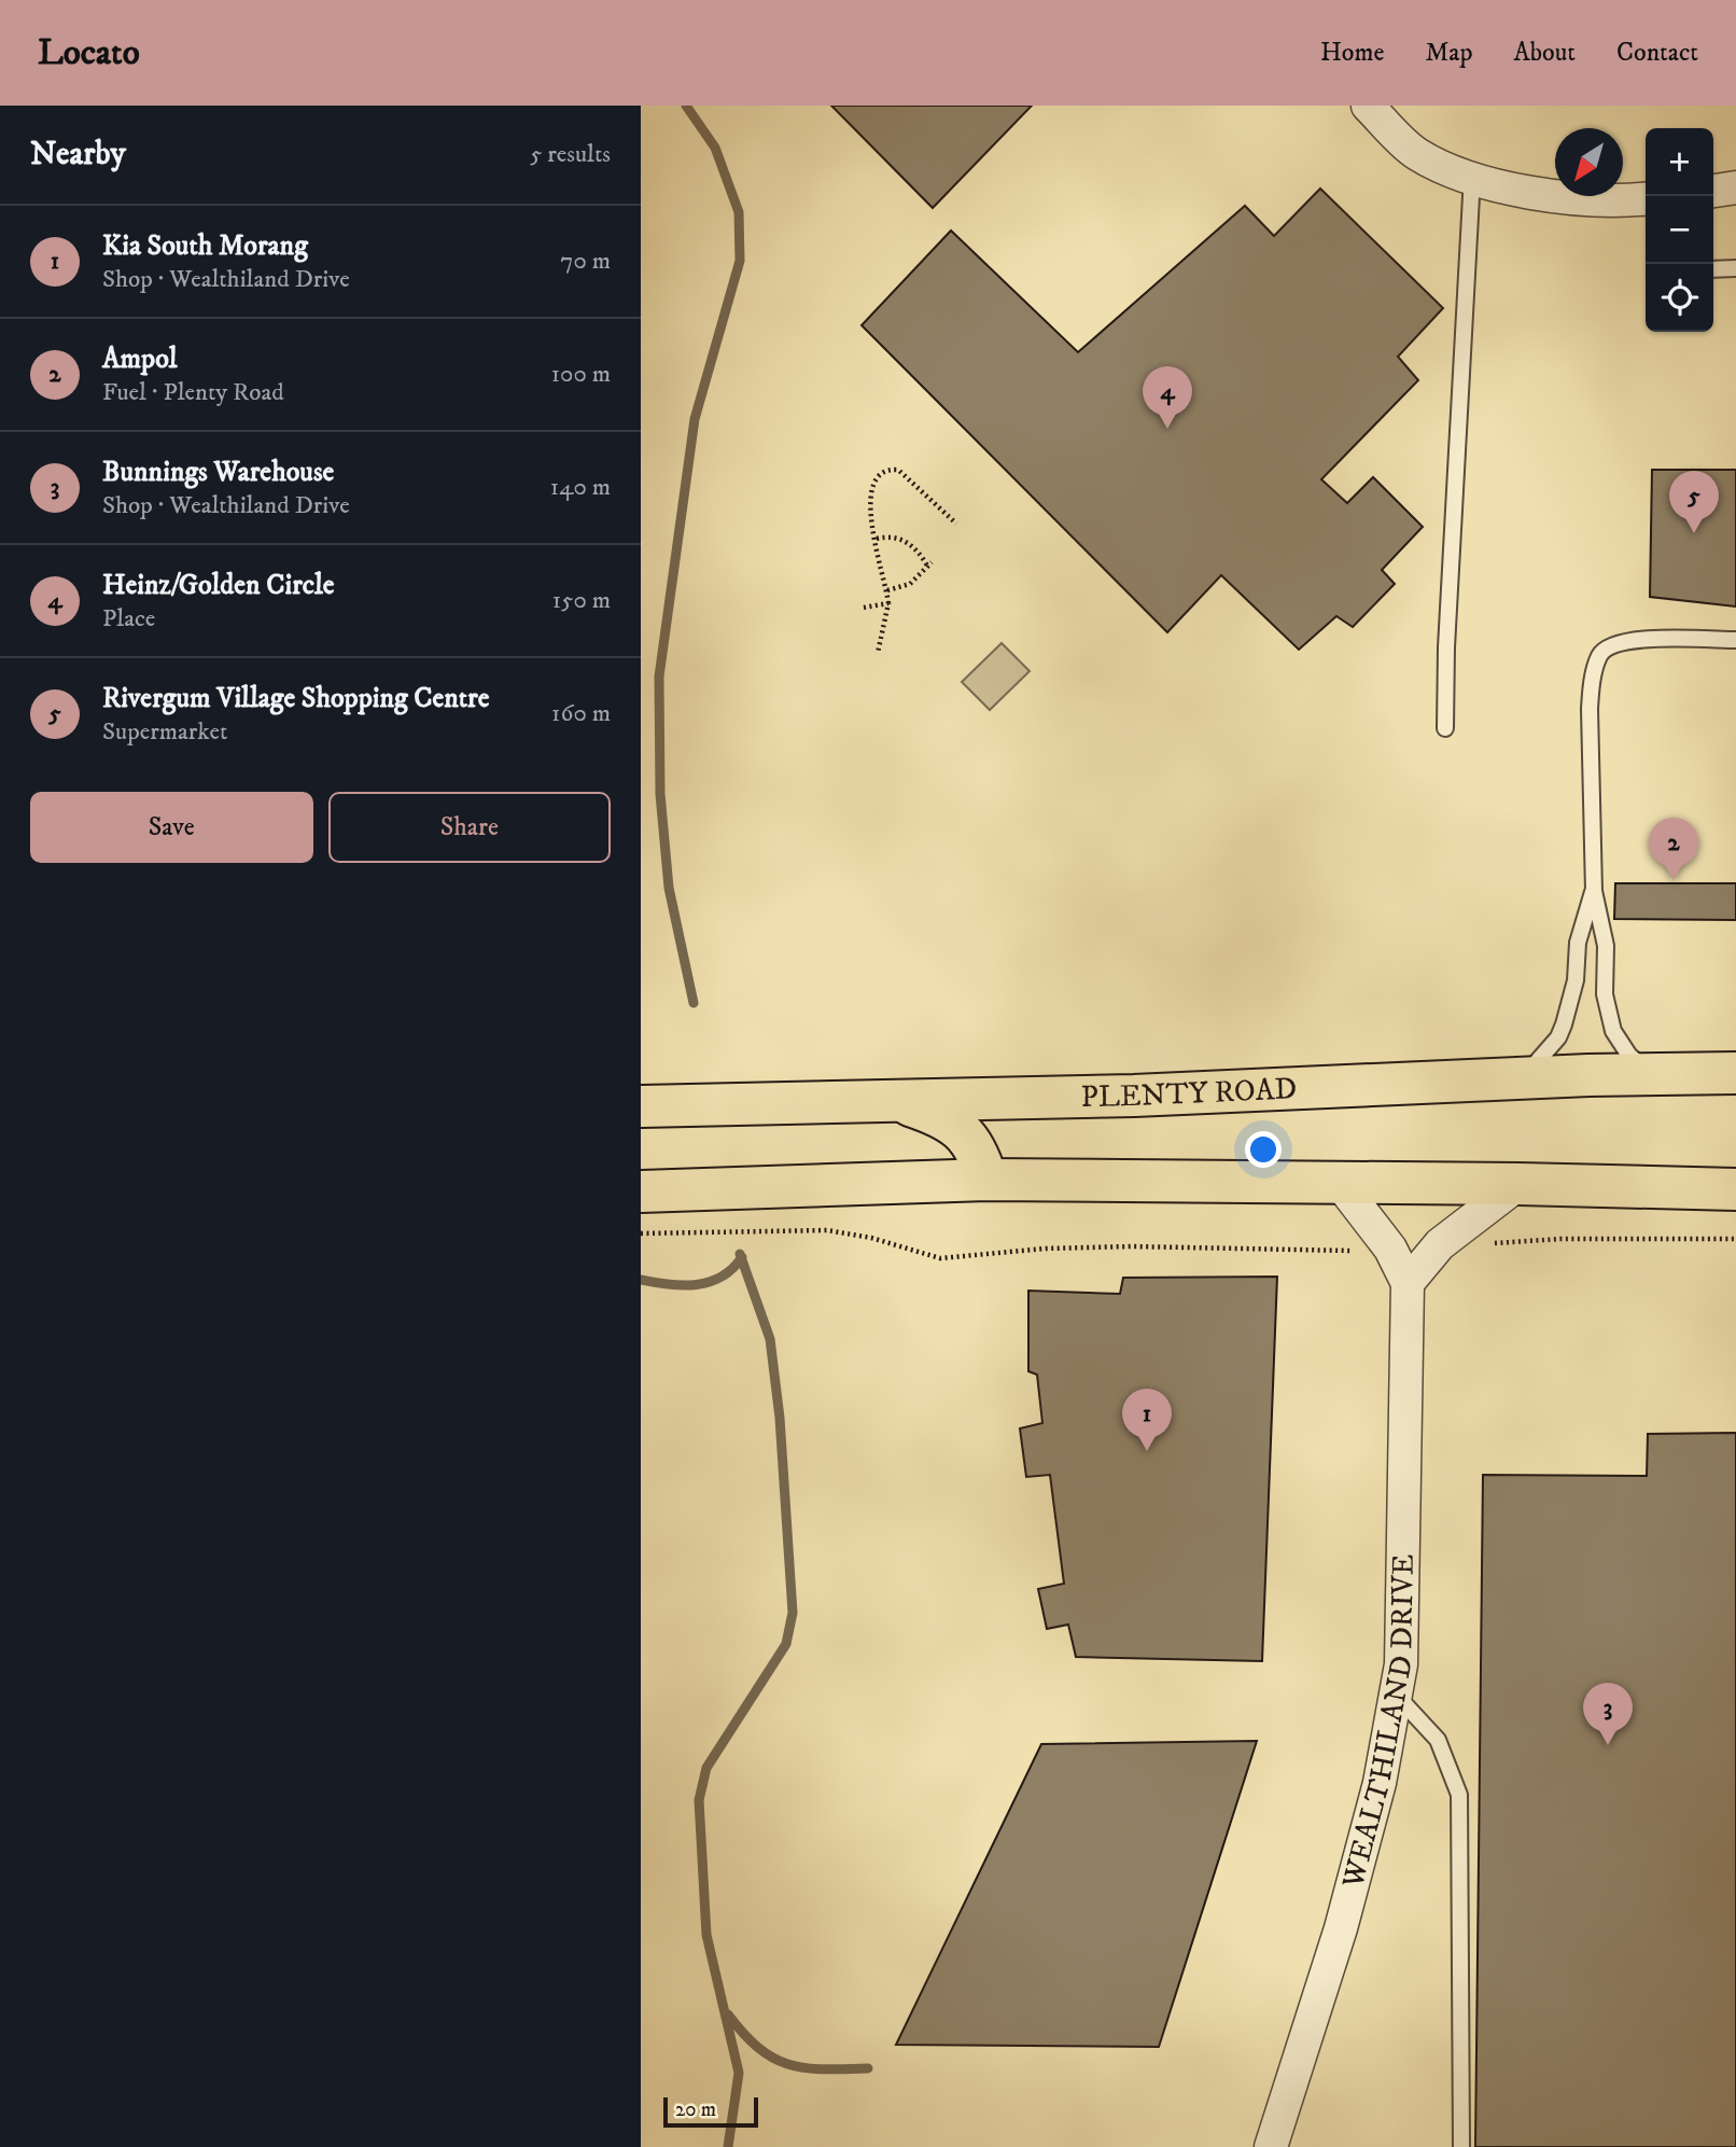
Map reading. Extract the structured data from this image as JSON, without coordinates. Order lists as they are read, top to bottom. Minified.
{"streets":{"highway":["PLENTY ROAD"],"street":["WEALTHILAND DRIVE"]},"scale_bar":"20 m","north":"bottom left","page":{"header":"Locato","nav":["Home","Map","About","Contact"],"heading":["Nearby","5 results"],"map_buttons":["+","−"],"list":[{"mark":"1","name":"Kia South Morang","note":"Shop · Wealthiland Drive","value":"70 m"},{"mark":"2","name":"Ampol","note":"Fuel · Plenty Road","value":"100 m"},{"mark":"3","name":"Bunnings Warehouse","note":"Shop · Wealthiland Drive","value":"140 m"},{"mark":"4","name":"Heinz/Golden Circle","note":"Place","value":"150 m"},{"mark":"5","name":"Rivergum Village Shopping Centre","note":"Supermarket","value":"160 m"}],"pins":["4","5","2","1","3"],"buttons":["Save","Share"],"scale":"20 m"}}
